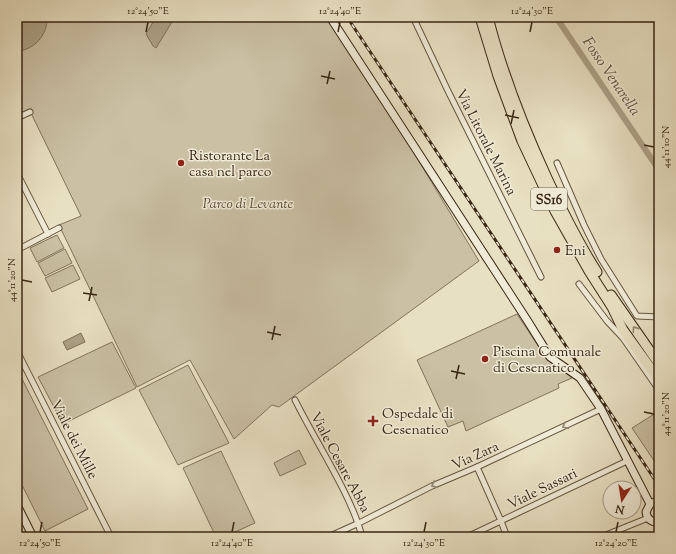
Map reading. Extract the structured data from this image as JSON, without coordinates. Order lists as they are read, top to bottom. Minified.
{"streets":{"highway":["SS16"],"street":["Via Litorale Marina","Viale dei Mille","Via Zara","Viale Cesare Abba","Viale Sassari"]},"crossings":[["Via Zara","Viale Cesare Abba"]],"one_way":["Via Zara"],"water":["Fosso Venarella"],"parks":["Parco di Levante"],"places":{"other":["Ristorante La casa nel parco","Eni","Piscina Comunale di Cesenatico"],"health":["Ospedale di Cesenatico"]},"north":"bottom","coordinates":["12°24'50\"E","12°24'40\"E","12°24'30\"E","44°11'10\"N","44°11'20\"N","12°24'20\"E"]}
